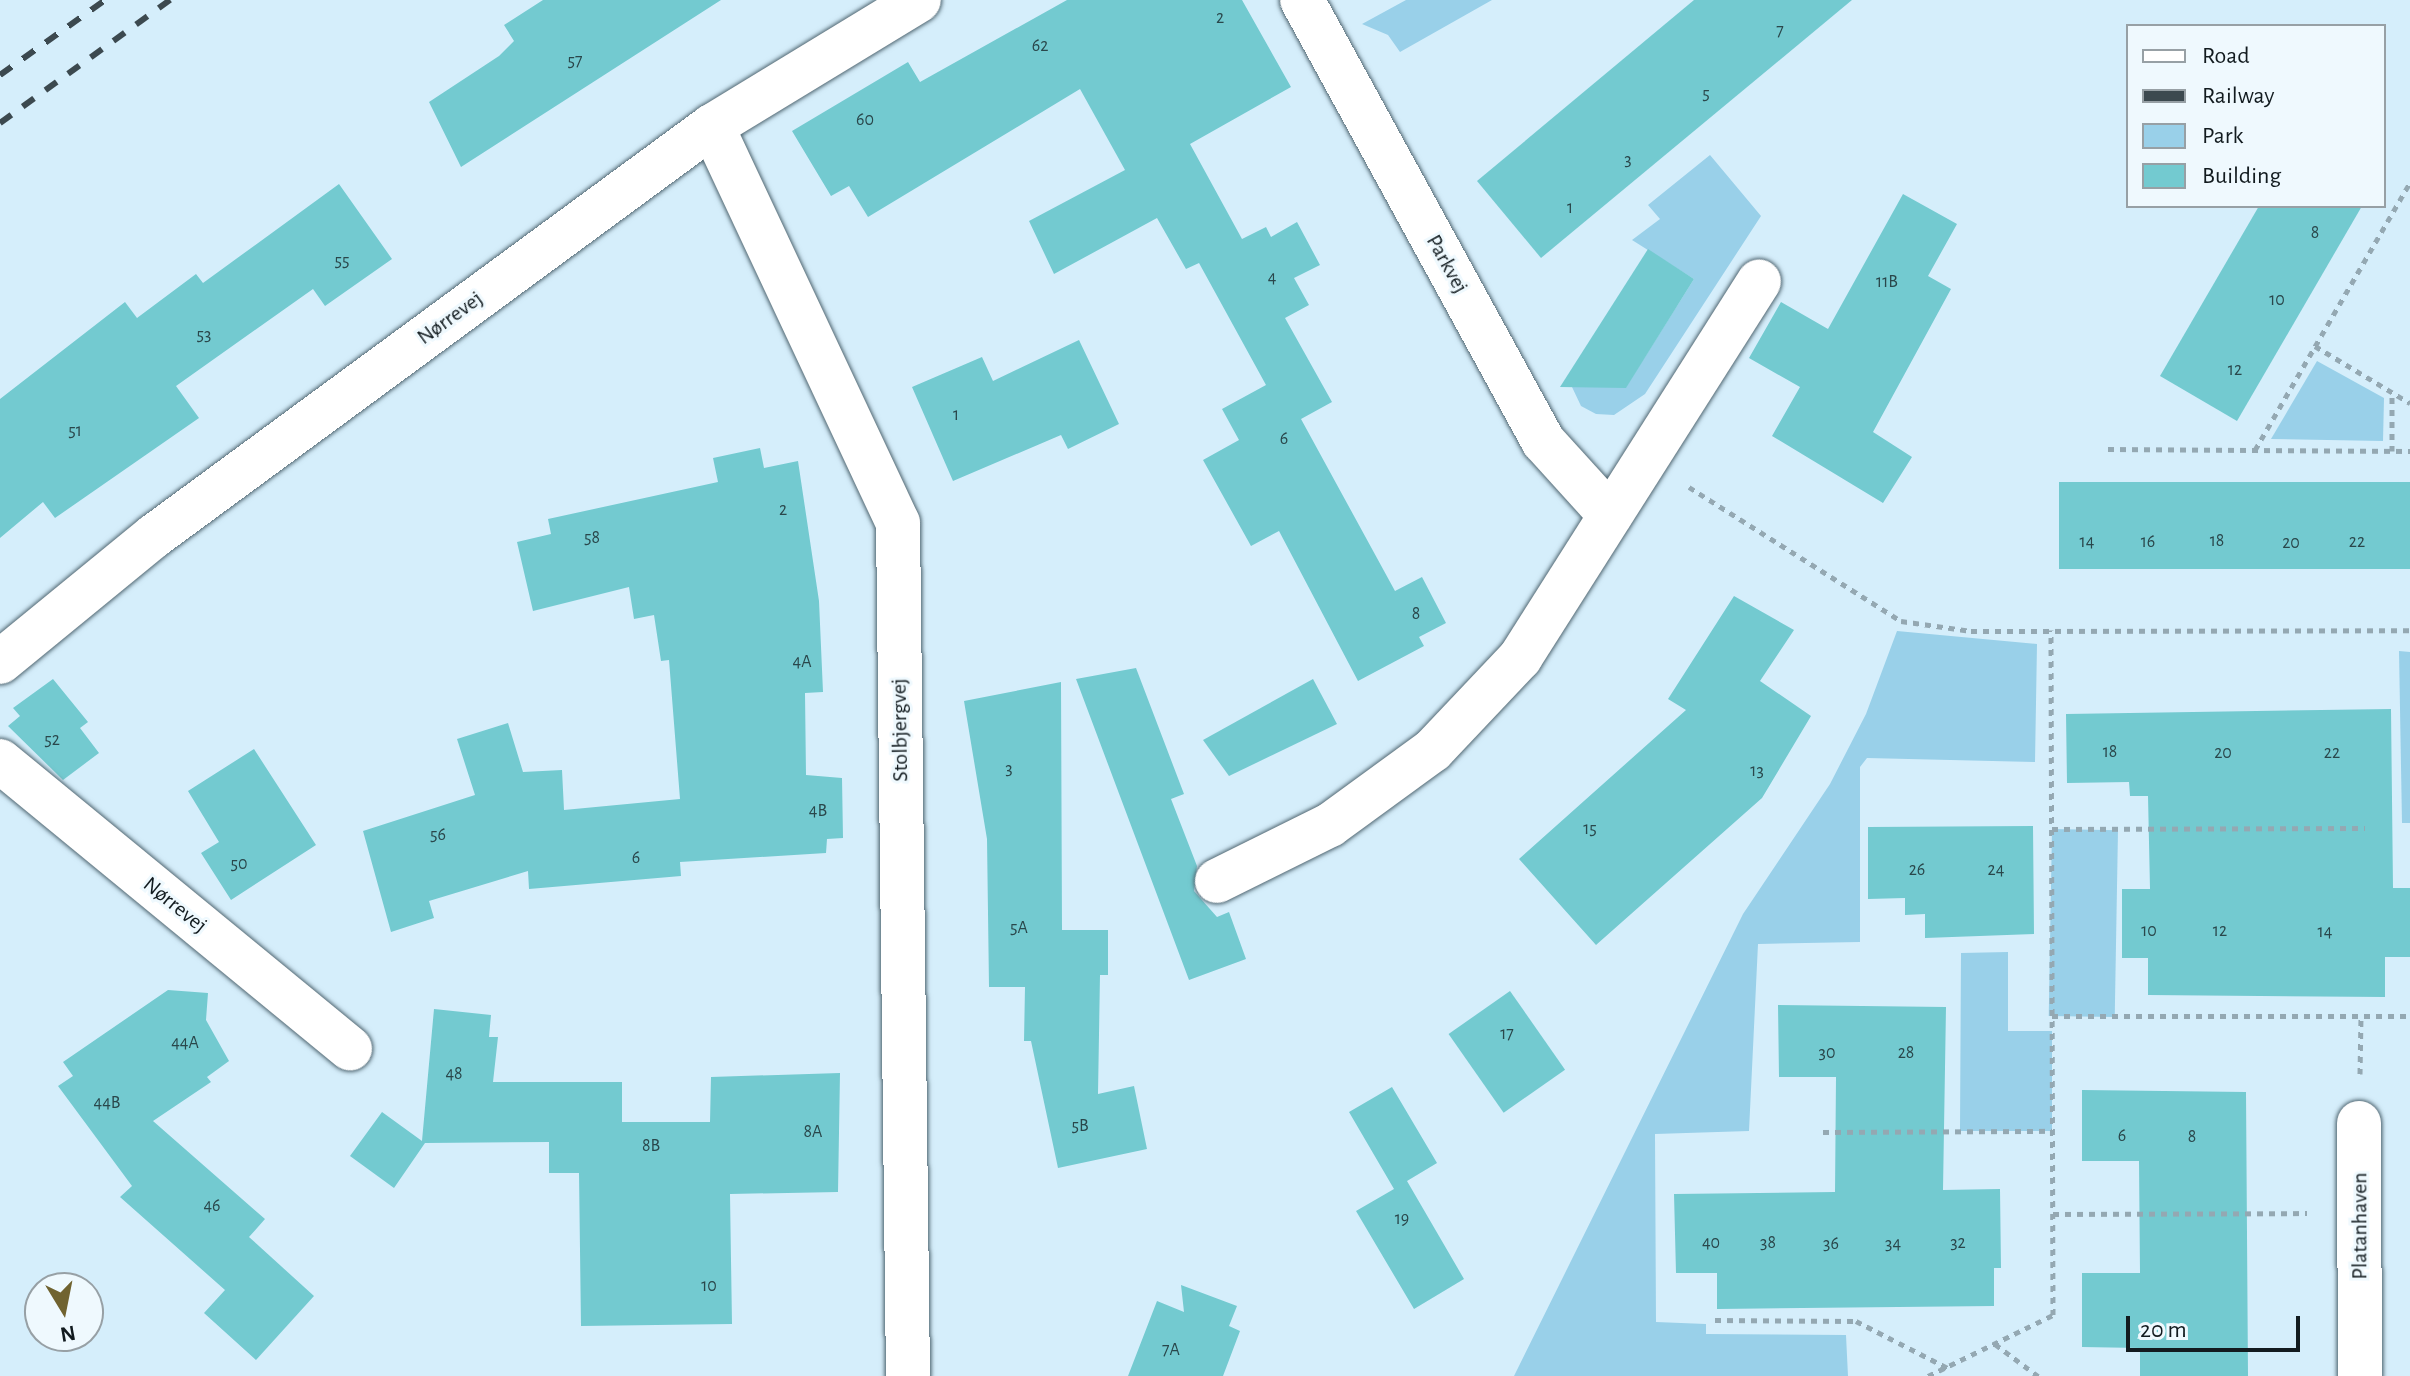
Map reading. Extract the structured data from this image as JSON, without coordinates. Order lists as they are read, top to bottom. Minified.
{"streets":{"street":["Parkvej","Nørrevej","Stolbjergvej","Platanhaven"]},"crossings":[["Nørrevej","Stolbjergvej"]],"house_numbers":["2","7","62","57","5","60","3","1","8","55","4","11B","10","53","12","1","51","6","2","58","18","14","16","22","20","8","4A","52","18","20","22","3","13","4B","15","56","6","50","26","24","5A","10","12","14","17","44A","30","28","48","44B","5B","8A","6","8","8B","46","19","40","38","32","36","34","10","7A"],"legend":["Road","Railway","Park","Building"],"scale_bar":"20 m","north":"bottom"}
